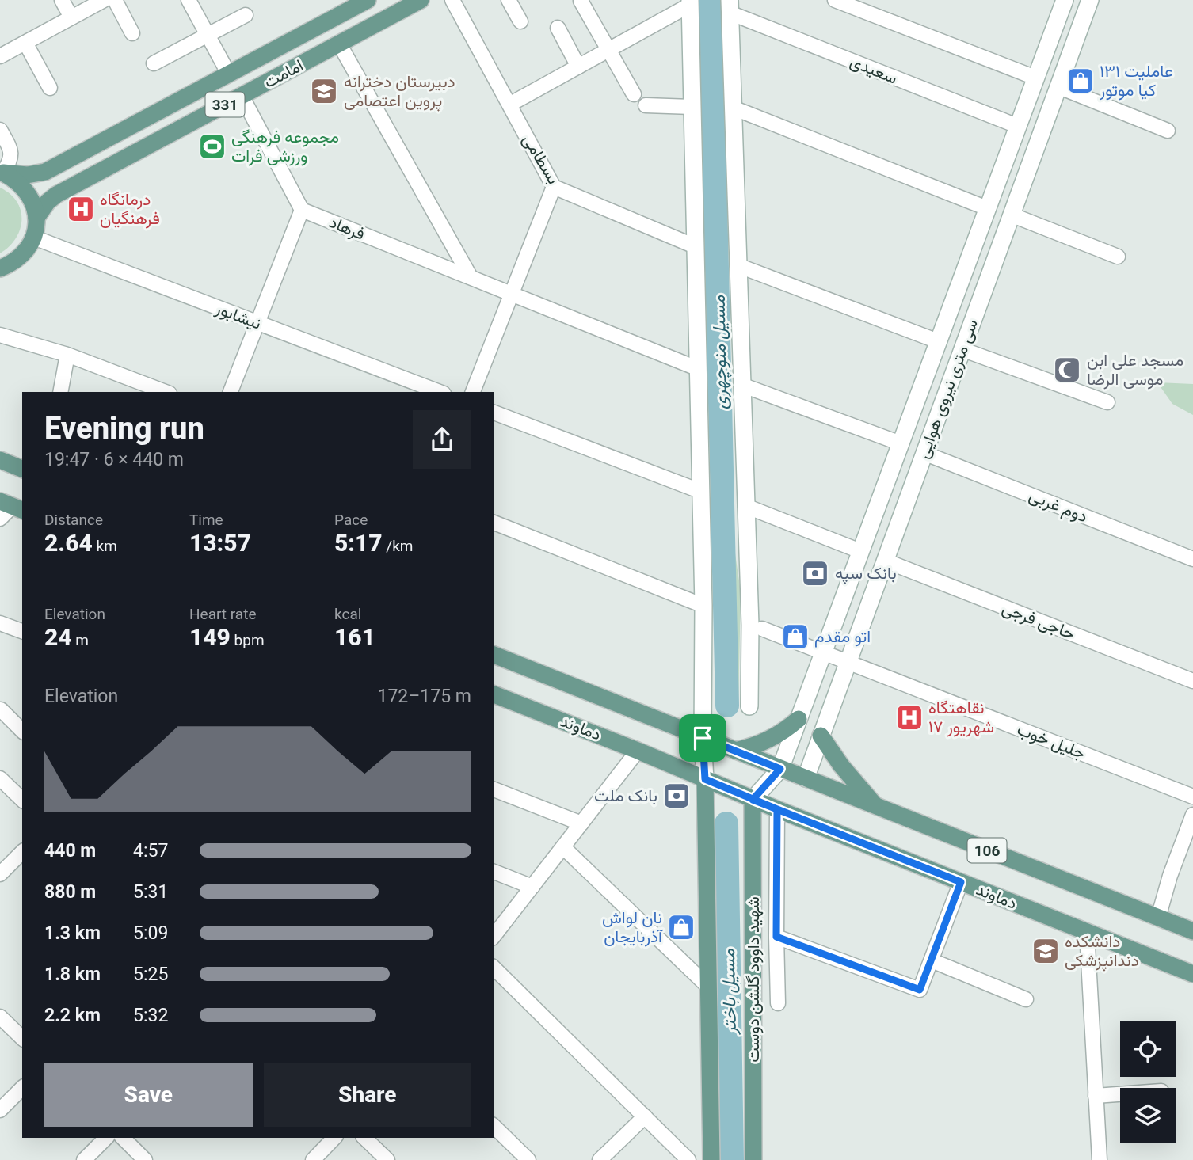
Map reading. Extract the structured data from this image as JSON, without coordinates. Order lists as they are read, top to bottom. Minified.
{"streets":{"main road":["امامت","331","سی متری نیروی هوایی","دماوند","106","شهید داوود گلشن دوست"],"street":["سعیدی","بسطامی","فرهاد","نیشابور","دوم غربی","حاجی فرجی","جلیل خوب"]},"crossings":[["سعیدی","سی متری نیروی هوایی"],["سی متری نیروی هوایی","دوم غربی"],["سی متری نیروی هوایی","حاجی فرجی"],["سی متری نیروی هوایی","جلیل خوب"],["سی متری نیروی هوایی","106"],["دماوند","شهید داوود گلشن دوست"]],"water":["مسیل منوچهری","مسیل باختر"],"places":{"shop":["عاملیت ۱۳۱ کیا موتور","اتو مقدم","نان لواش آذربایجان"],"school or university":["دبیرستان دخترانه پروین اعتصامی","دانشکده دندانپزشکی"],"sports":["مجموعه فرهنگی ورزشی فرات"],"hospital":["درمانگاه فرهنگیان","نقاهتگاه ۱۷ شهریور"],"mosque":["مسجد علی ابن موسی الرضا"],"bank":["بانک سپه","بانک ملت"]},"page":{"heading":["Evening run","19:47 · 6 × 440 m"],"stats":[["Distance","2.64 km"],["Time","13:57"],["Pace","5:17 /km"],["Elevation","24 m"],["Heart rate","149 bpm"],["kcal","161"]],"chart":["Elevation","172–175 m"],"list":[{"name":"440 m","note":"4:57"},{"name":"880 m","note":"5:31"},{"name":"1.3 km","note":"5:09"},{"name":"1.8 km","note":"5:25"},{"name":"2.2 km","note":"5:32"}],"buttons":["Save","Share"]}}
